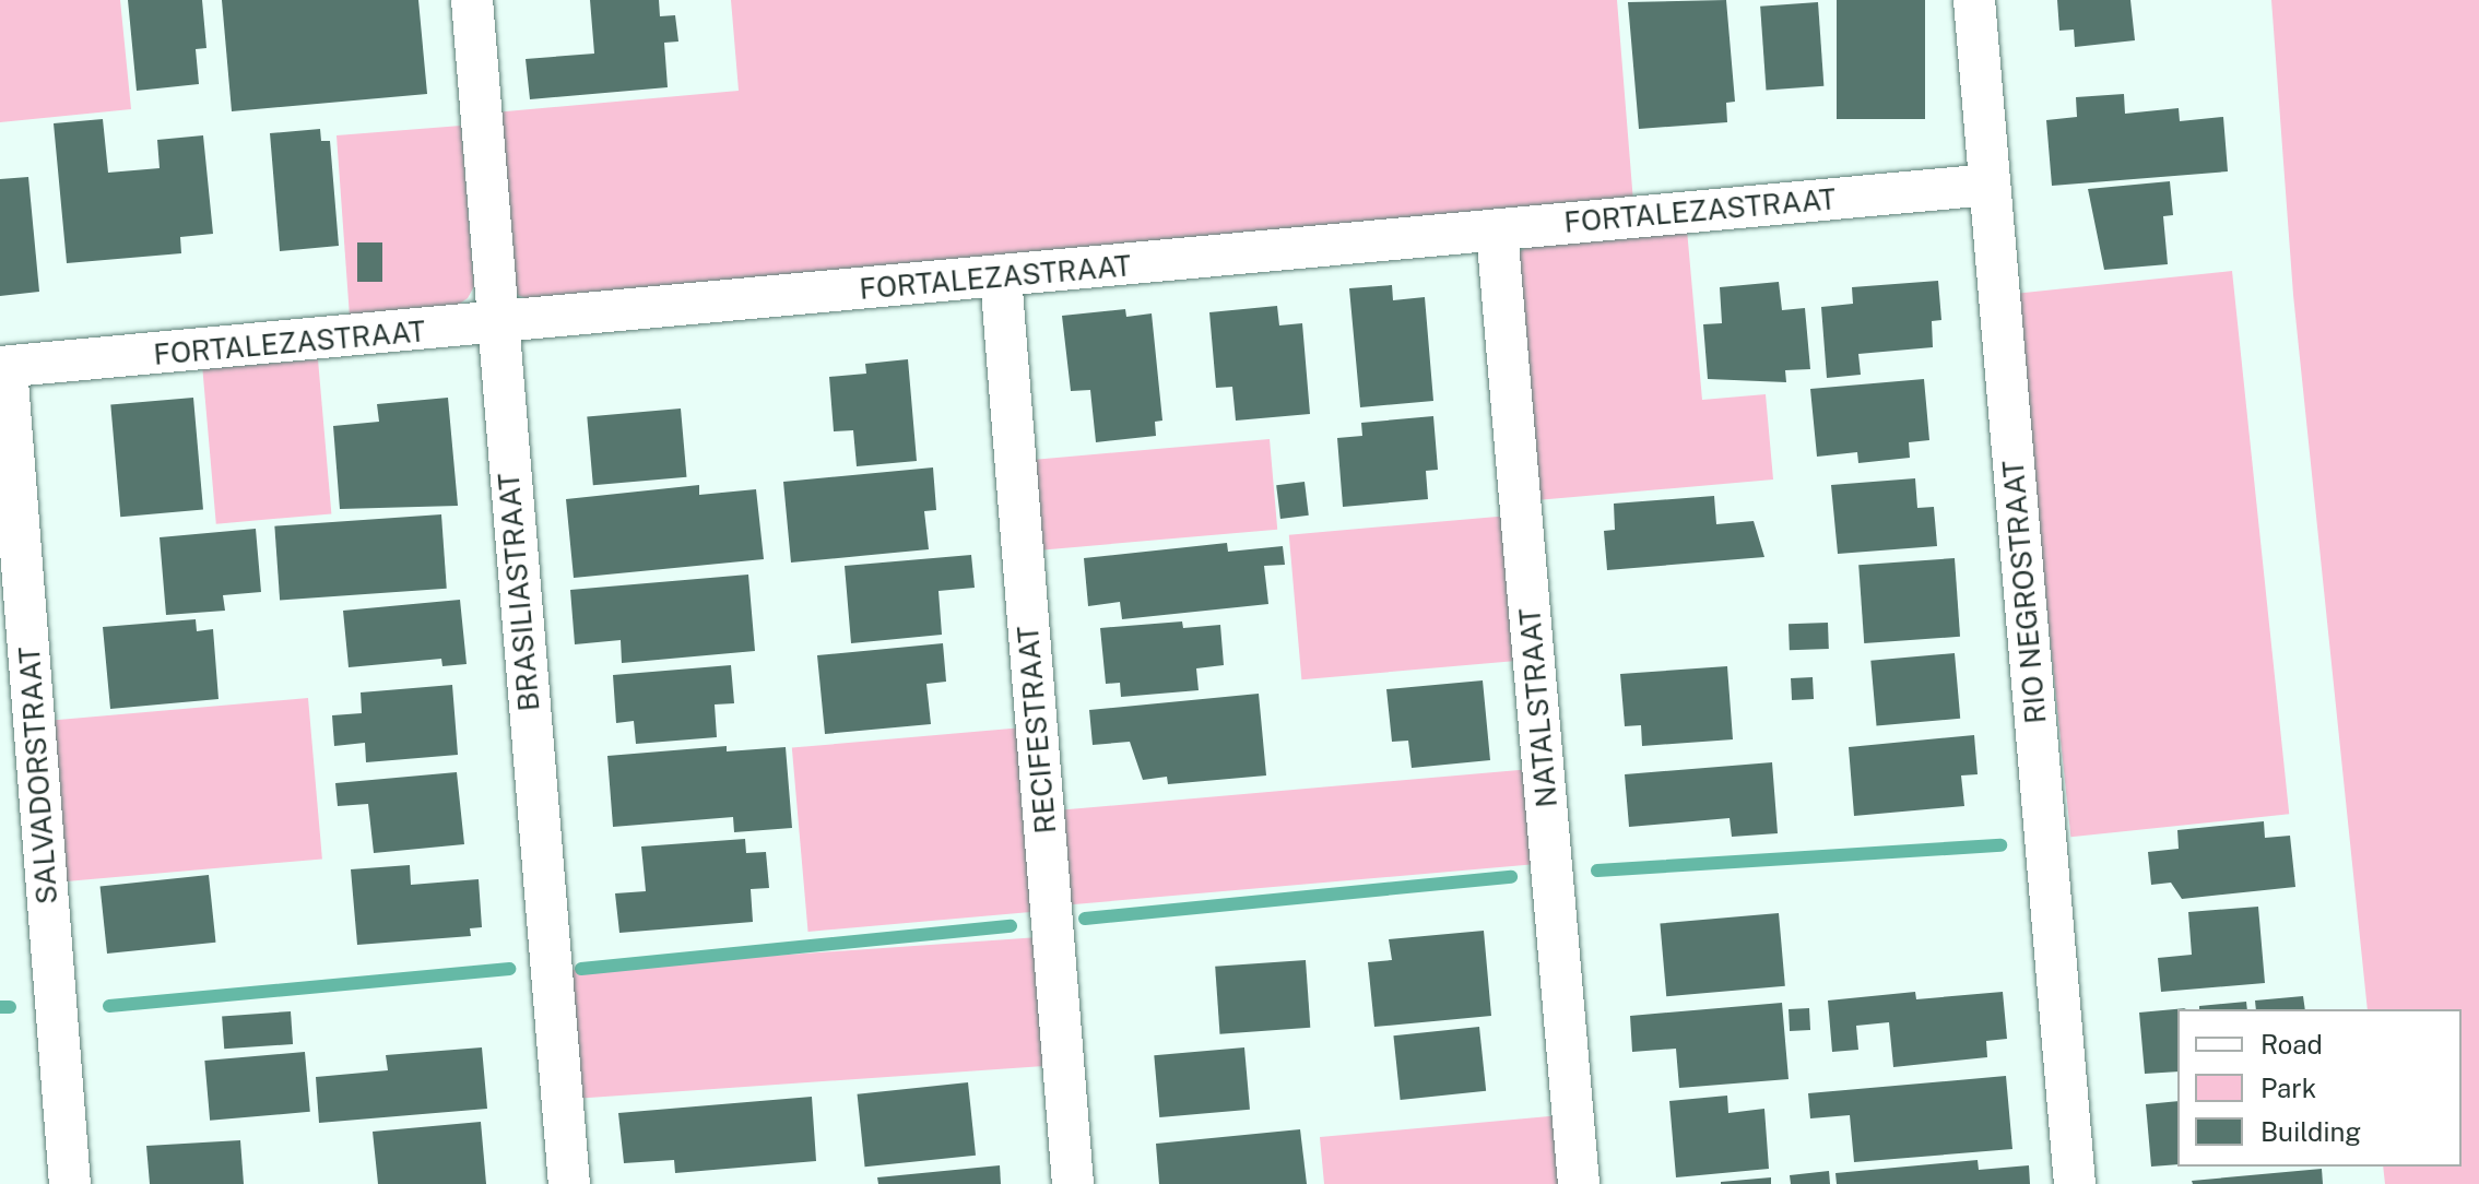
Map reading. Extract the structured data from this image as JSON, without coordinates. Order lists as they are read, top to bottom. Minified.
{"streets":{"street":["FORTALEZASTRAAT","BRASILIASTRAAT","RIO NEGROSTRAAT","NATALSTRAAT","RECIFESTRAAT","SALVADORSTRAAT"]},"crossings":[["FORTALEZASTRAAT","BRASILIASTRAAT"],["FORTALEZASTRAAT","RIO NEGROSTRAAT"],["FORTALEZASTRAAT","NATALSTRAAT"],["FORTALEZASTRAAT","RECIFESTRAAT"],["FORTALEZASTRAAT","SALVADORSTRAAT"]],"legend":["Road","Park","Building"]}
